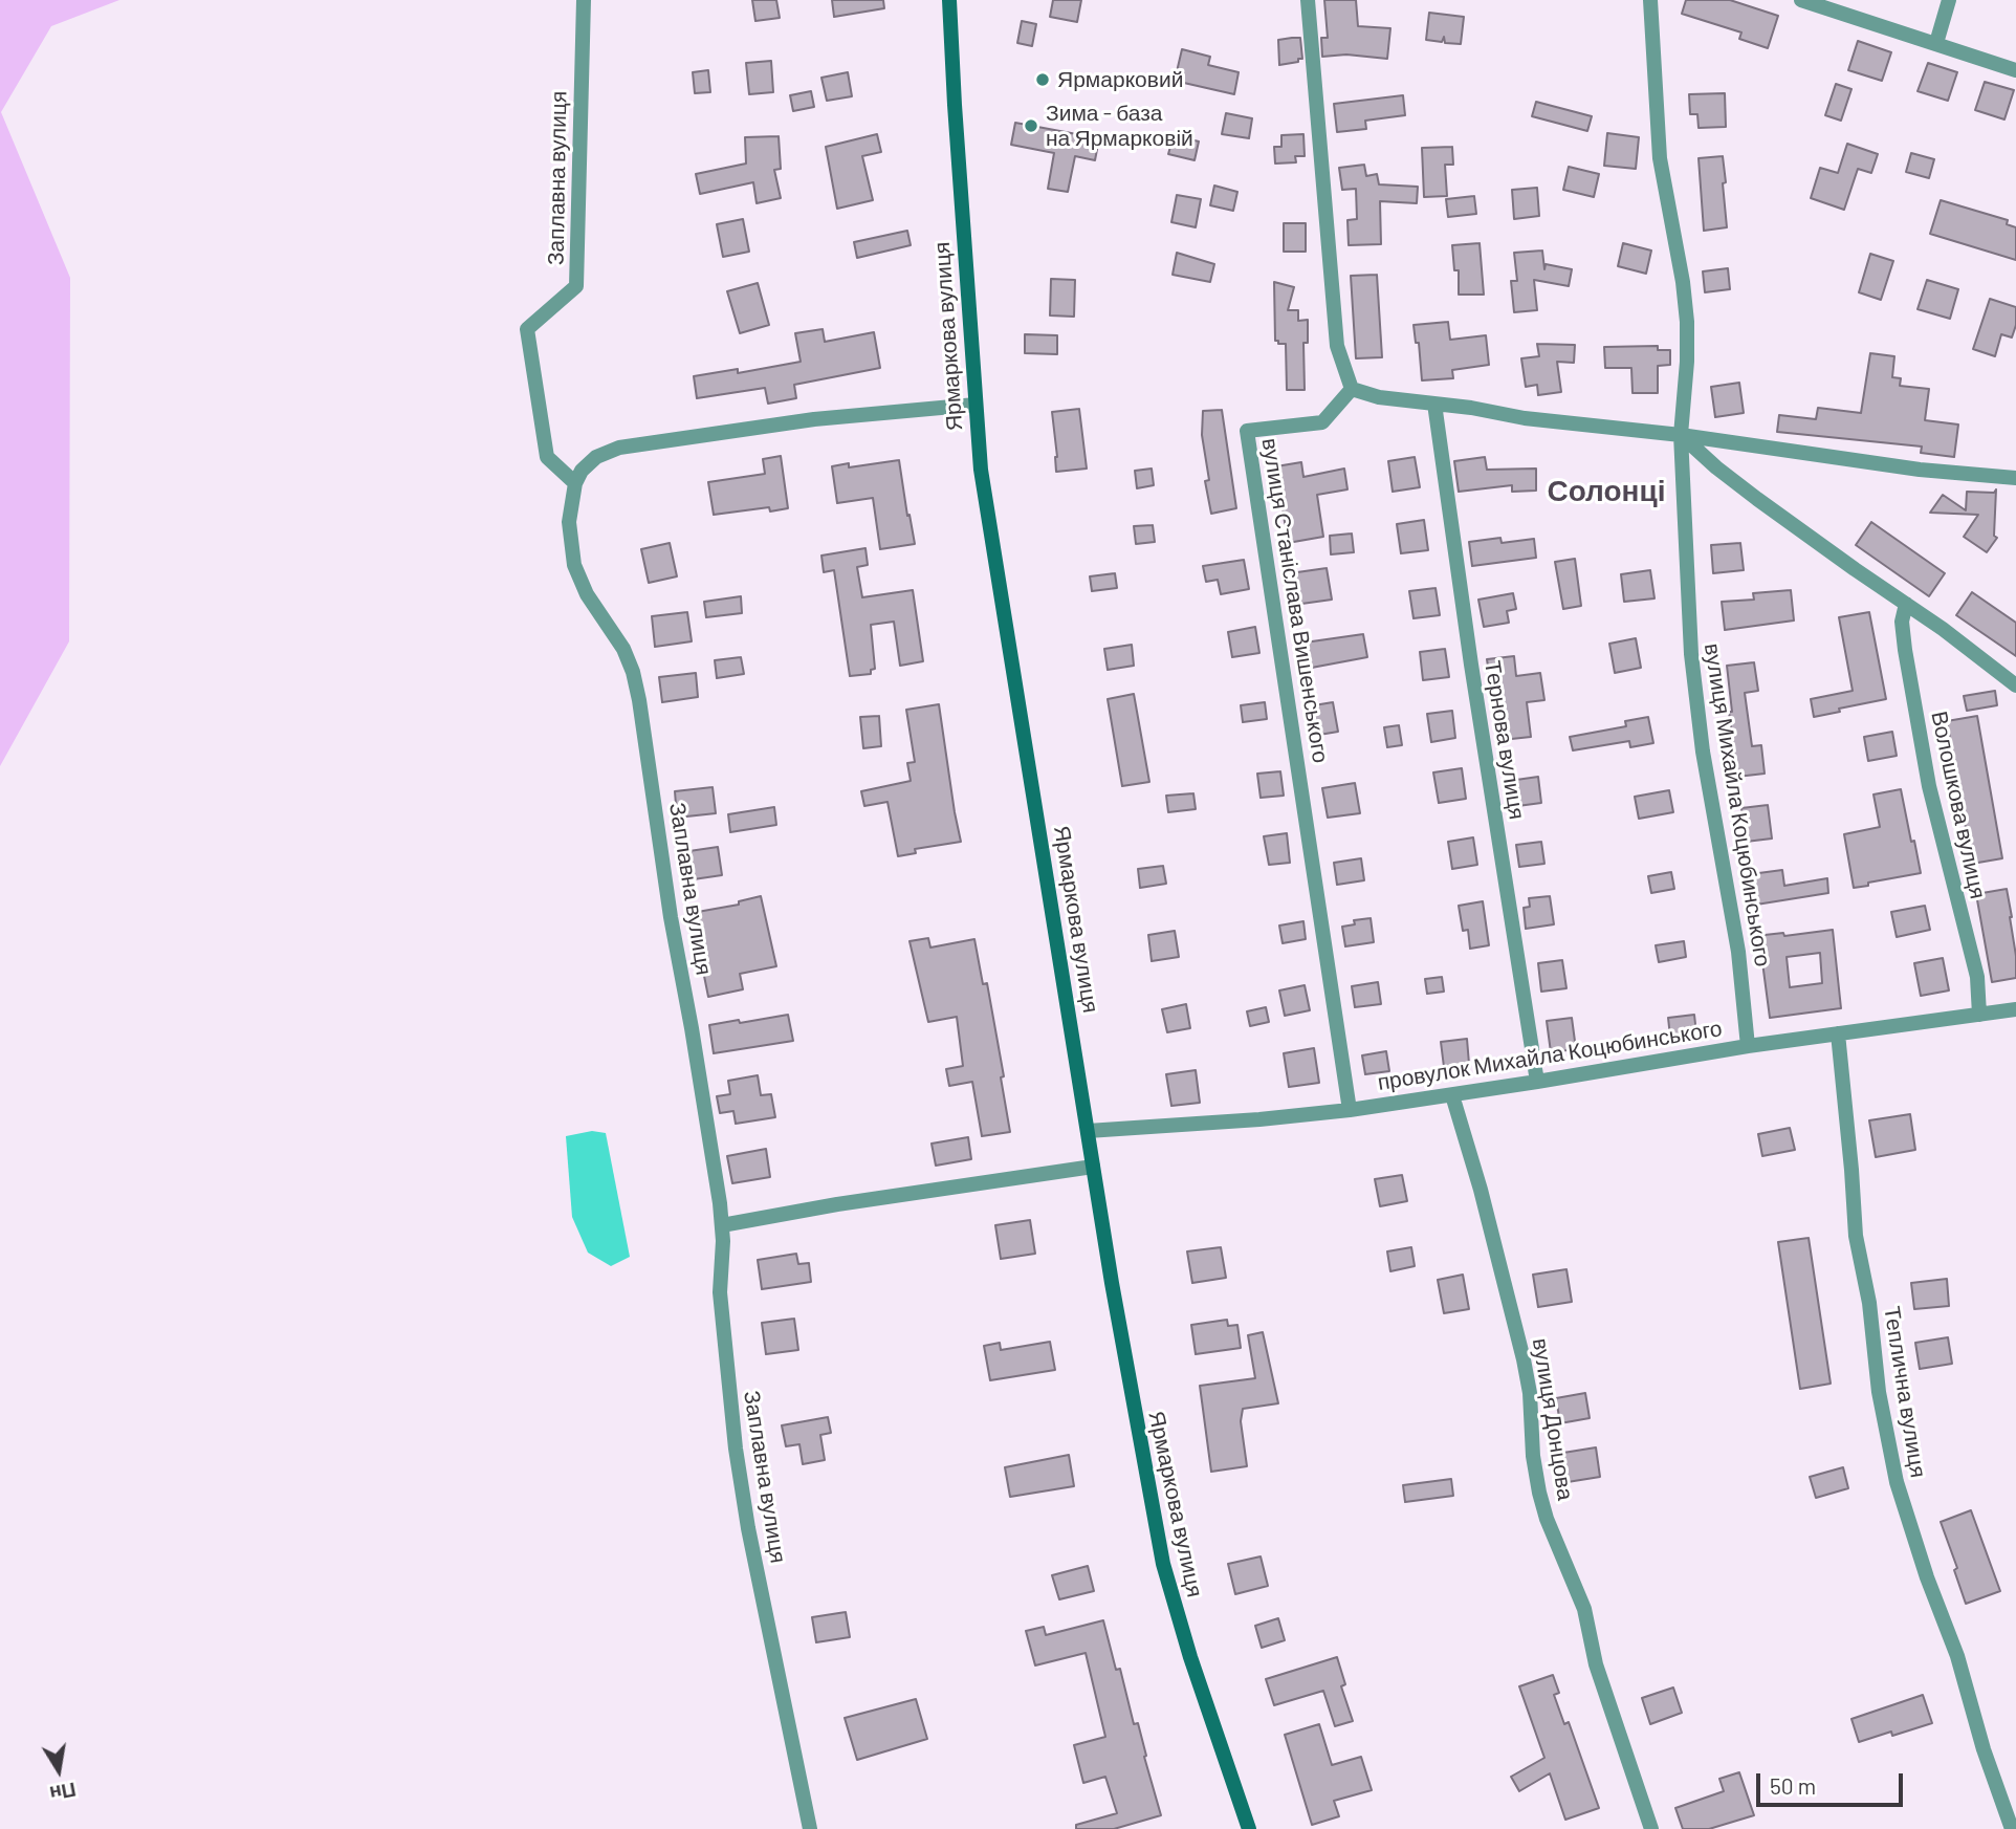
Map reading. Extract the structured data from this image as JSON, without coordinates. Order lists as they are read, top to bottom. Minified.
{"streets":{"main road":["Ярмаркова вулиця"],"street":["Заплавна вулиця","вулиця Станіслава Вишенського","Тернова вулиця","вулиця Михайла Коцюбинського","Волошкова вулиця","провулок Михайла Коцюбинського","Теплична вулиця","вулиця Донцова"]},"crossings":[["Ярмаркова вулиця","провулок Михайла Коцюбинського"],["вулиця Станіслава Вишенського","провулок Михайла Коцюбинського"],["Тернова вулиця","провулок Михайла Коцюбинського"],["вулиця Михайла Коцюбинського","провулок Михайла Коцюбинського"],["Волошкова вулиця","провулок Михайла Коцюбинського"],["провулок Михайла Коцюбинського","Теплична вулиця"],["провулок Михайла Коцюбинського","вулиця Донцова"]],"districts":["Солонці"],"places":["Ярмарковий","Зима - база на Ярмарковій"],"scale_bar":"50 m","north":"bottom"}
